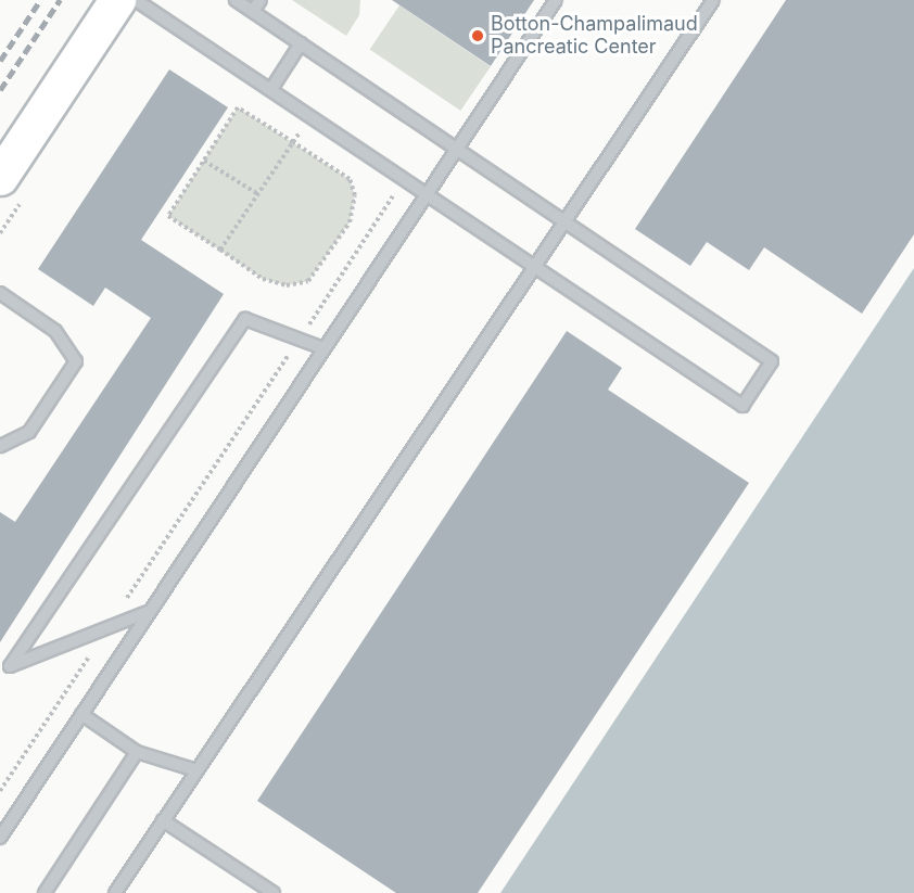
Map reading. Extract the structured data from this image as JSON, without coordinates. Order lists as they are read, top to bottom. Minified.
{"places":["Botton-Champalimaud Pancreatic Center"]}
